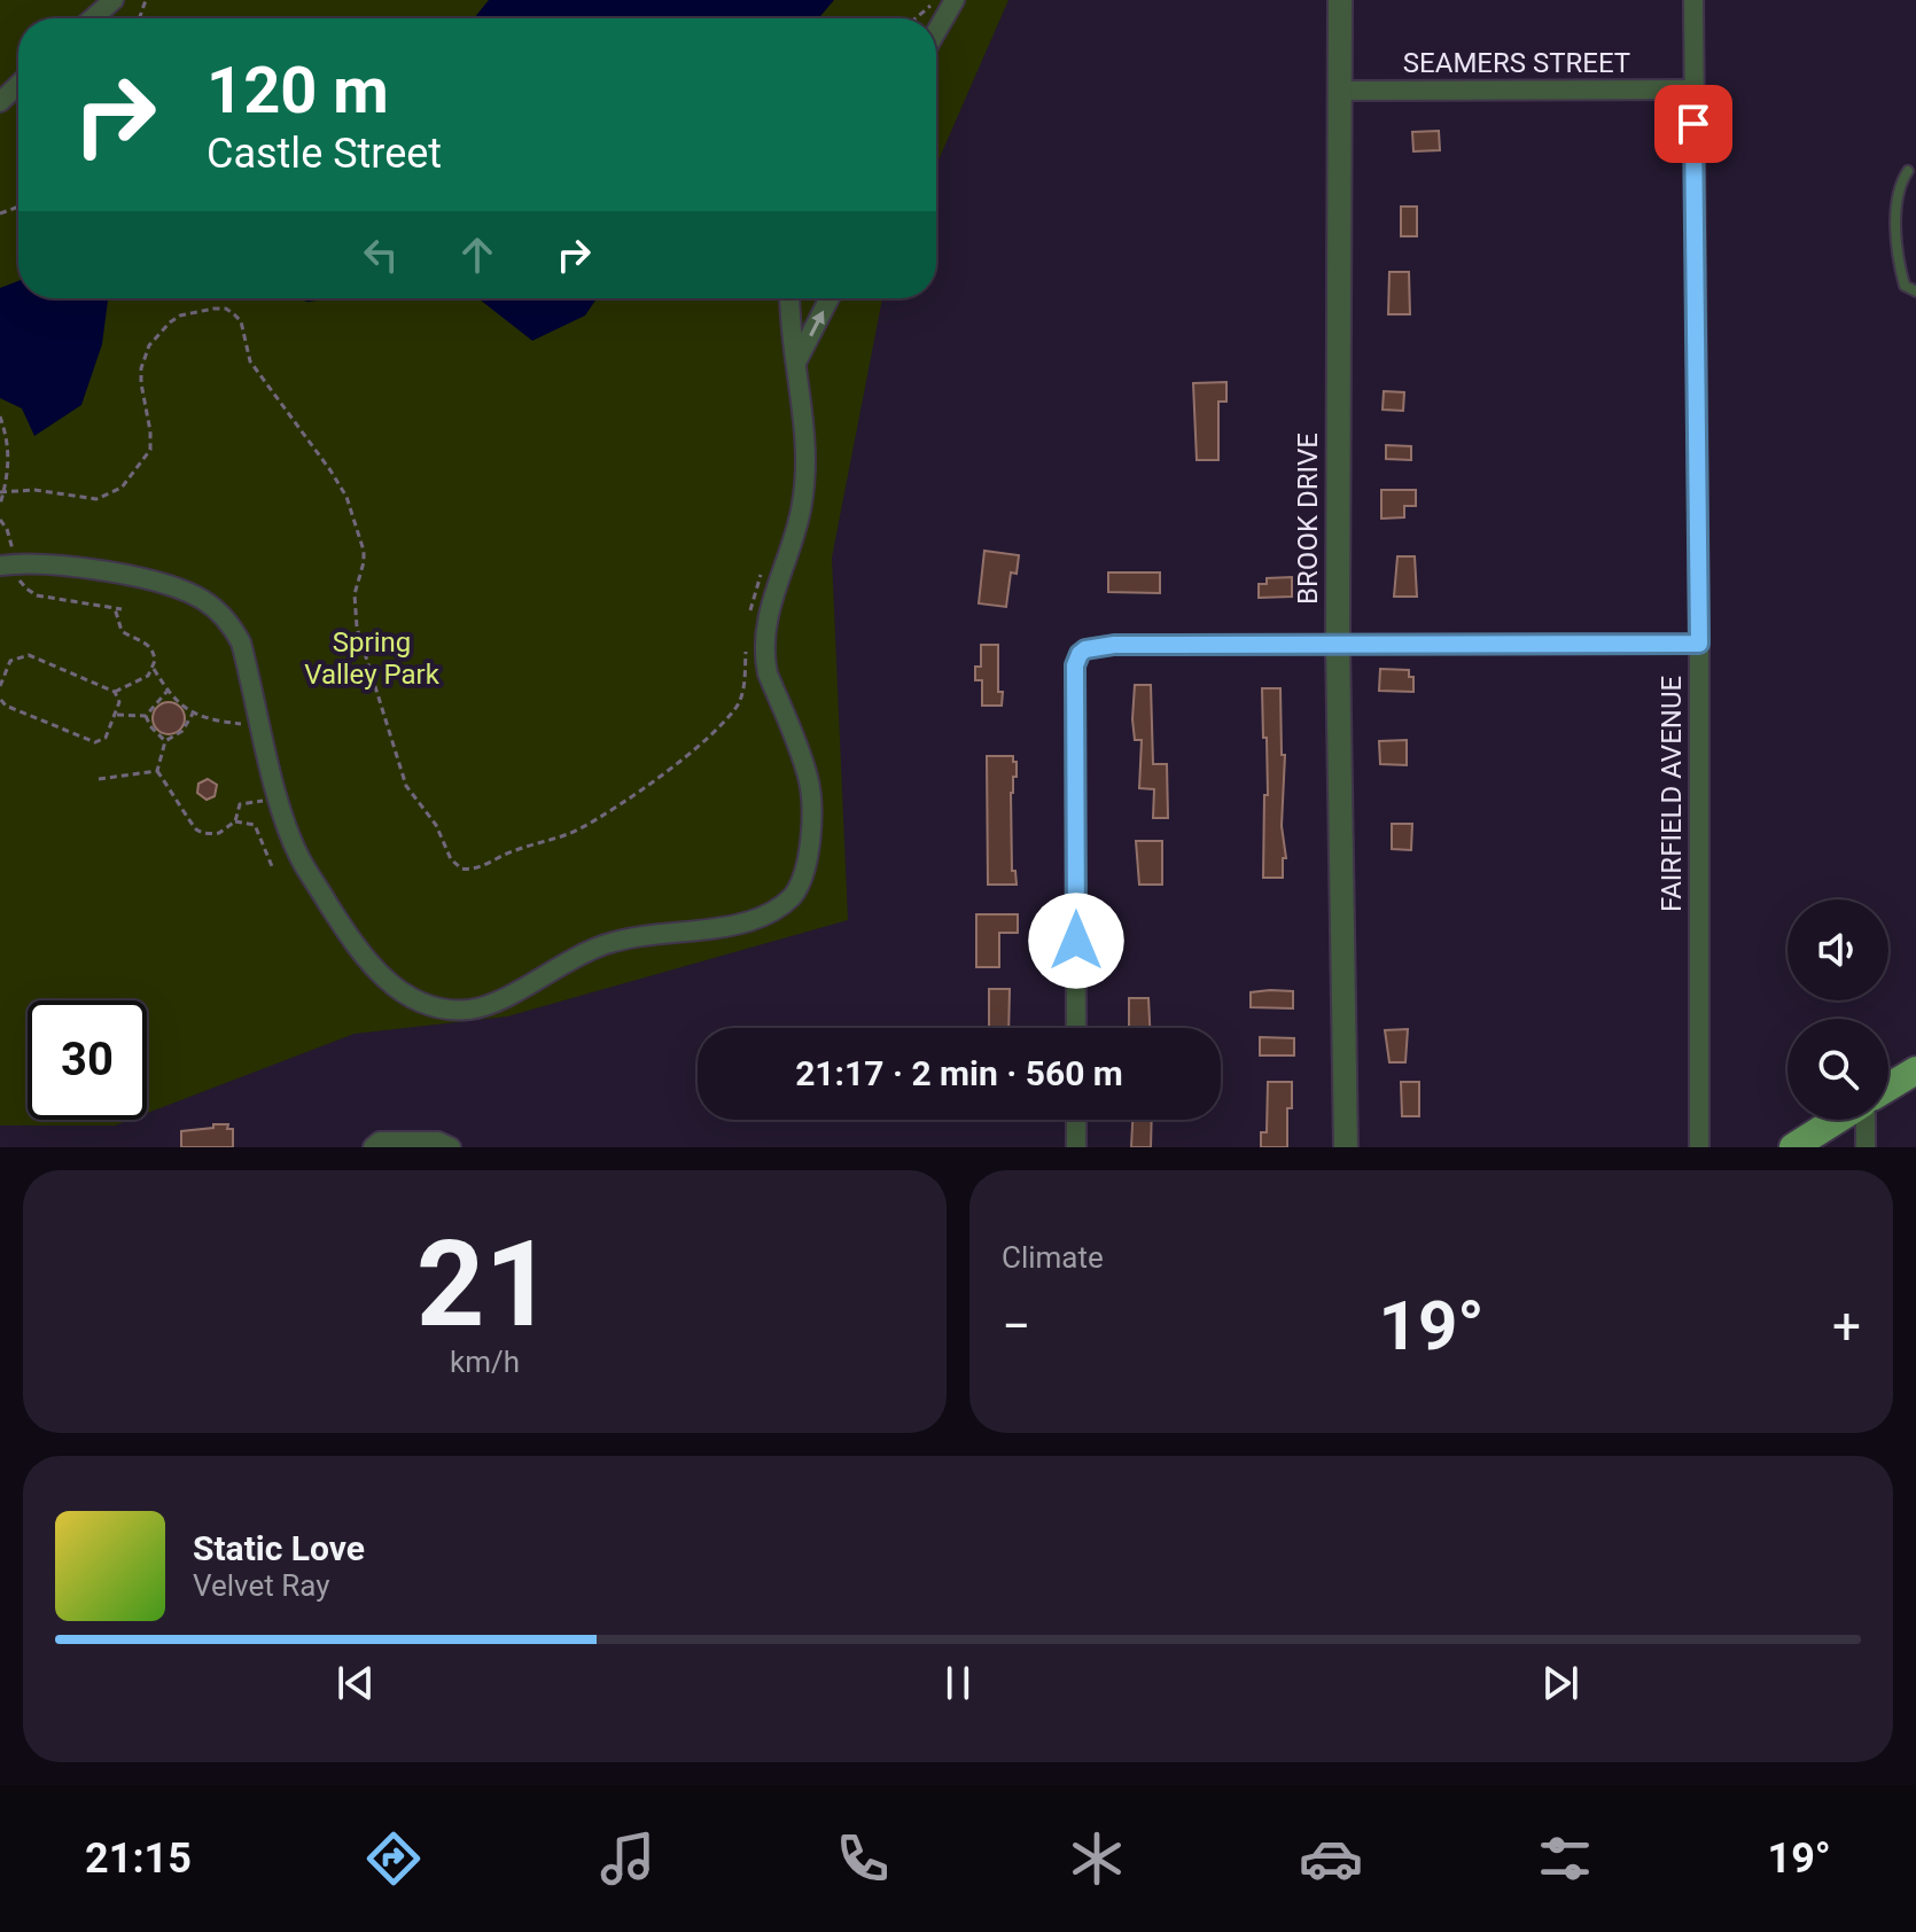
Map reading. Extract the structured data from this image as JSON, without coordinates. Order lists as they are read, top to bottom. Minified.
{"streets":{"street":["SEAMERS STREET","BROOK DRIVE","FAIRFIELD AVENUE"]},"crossings":[["SEAMERS STREET","BROOK DRIVE"],["SEAMERS STREET","FAIRFIELD AVENUE"]],"parks":["Spring Valley Park"],"page":{"turn":["120 m","Castle Street"],"limit":"30","trip":"21:17 · 2 min · 560 m","tile":[["21","km/h"],"Climate"],"heat":["−","19°","+"],"song":["Static Love","Velvet Ray"],"tabs":["21:15","19°"]}}
